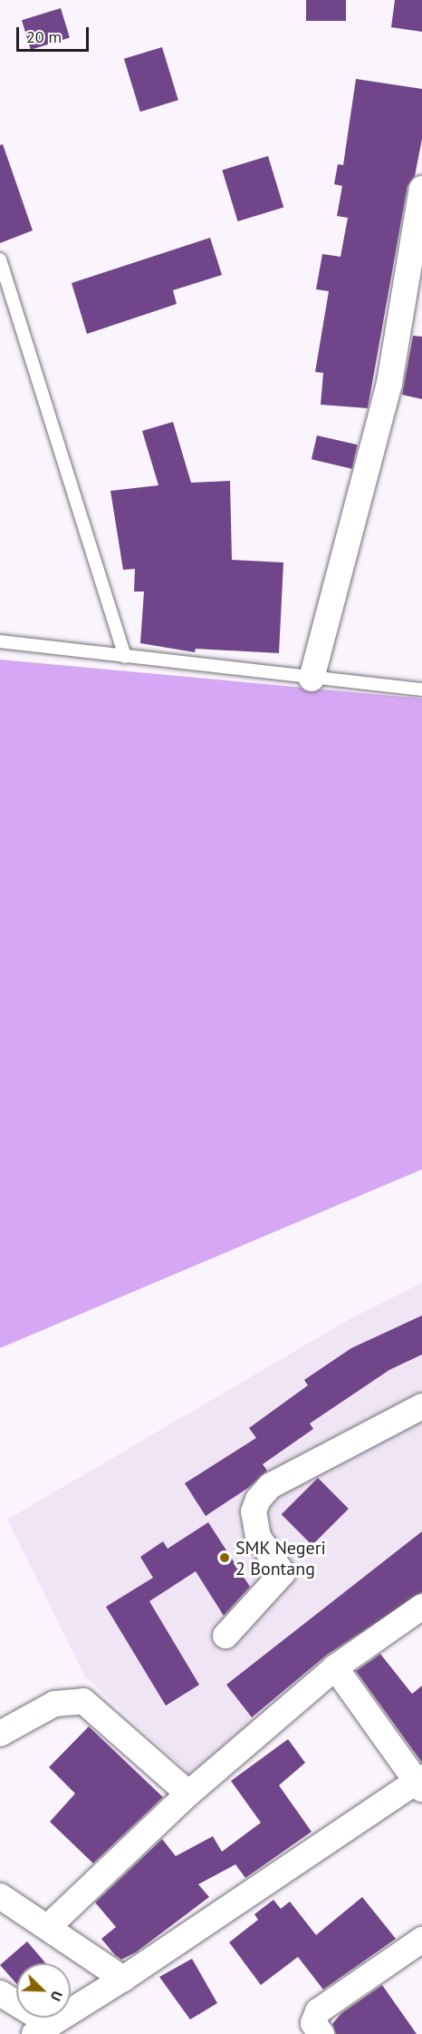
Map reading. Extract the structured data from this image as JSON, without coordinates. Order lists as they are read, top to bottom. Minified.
{"places":["SMK Negeri 2 Bontang"],"scale_bar":"20 m","north":"bottom right"}
